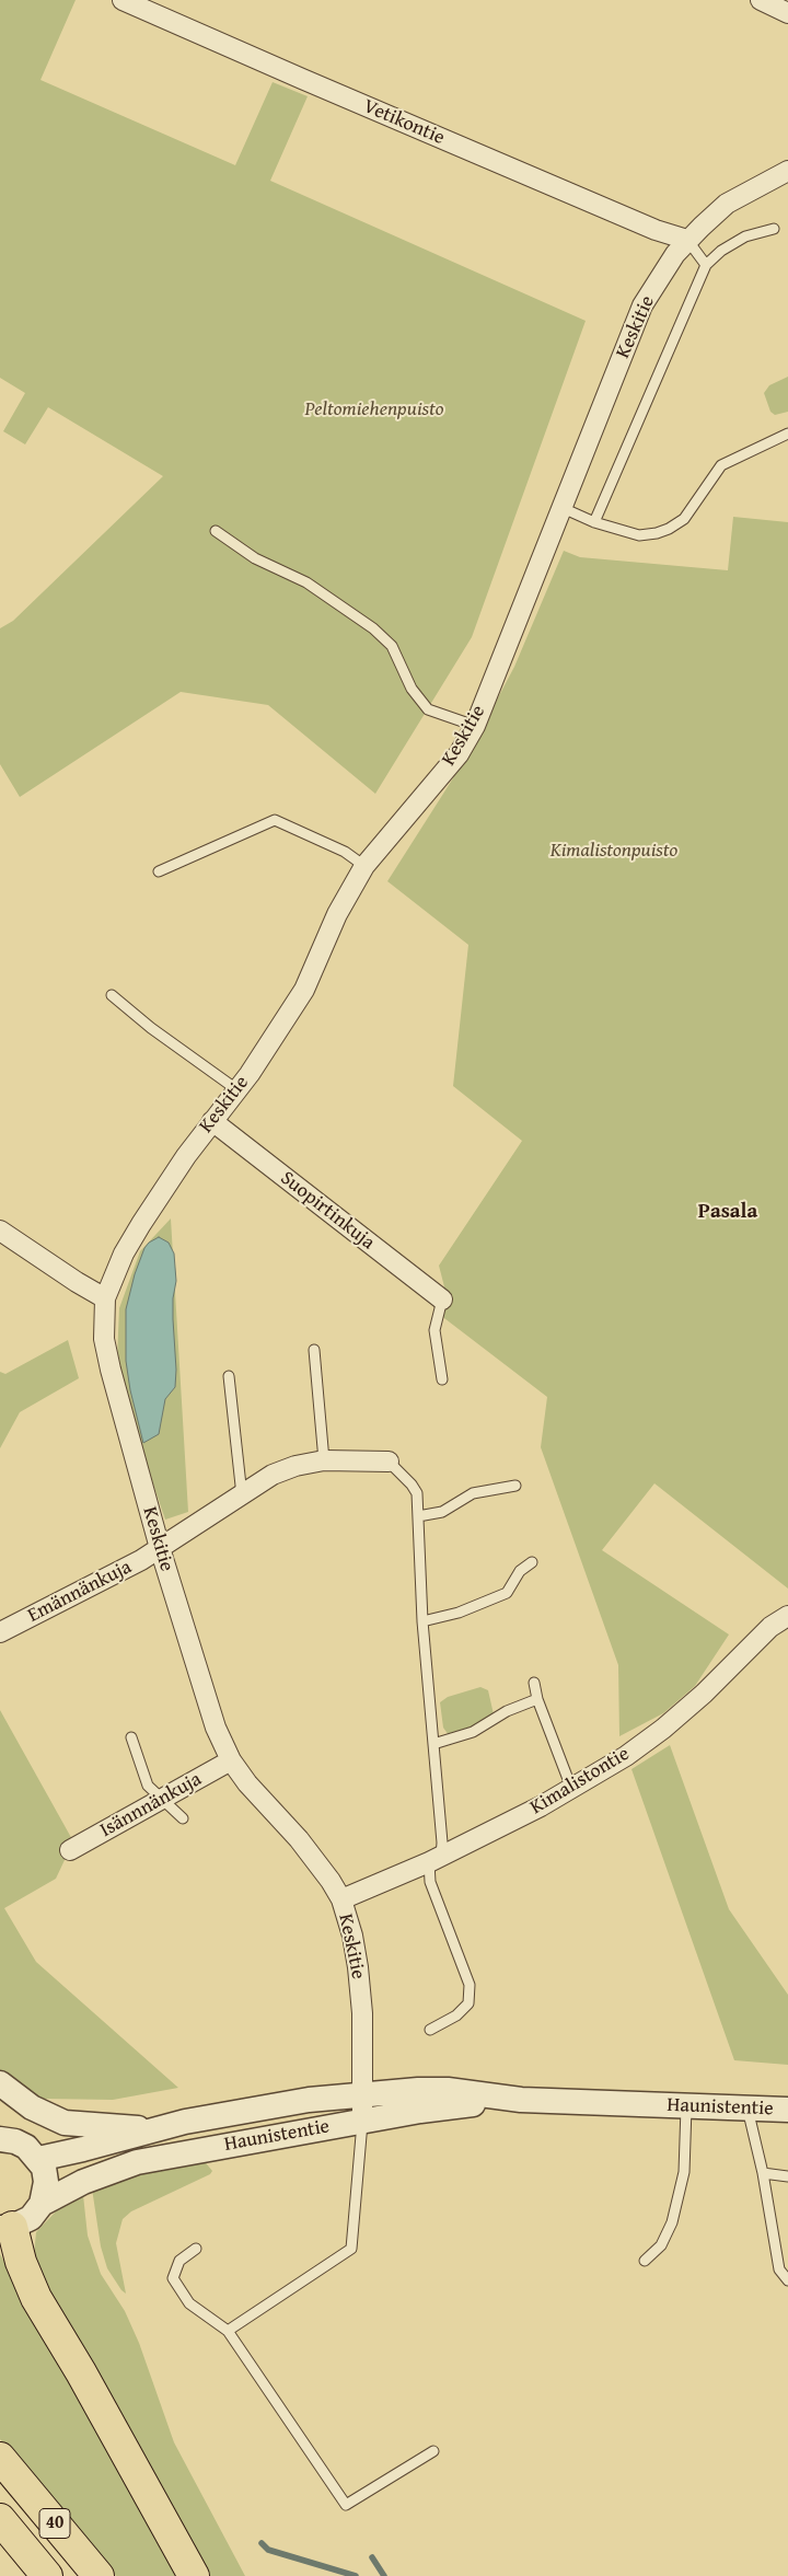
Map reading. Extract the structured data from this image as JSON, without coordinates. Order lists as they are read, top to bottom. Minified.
{"streets":{"highway":["40"],"street":["Vetikontie","Keskitie","Suopirtinkuja","Emännänkuja","Kimalistontie","Isännnänkuja","Haunistentie"]},"crossings":[["Vetikontie","Keskitie"],["Keskitie","Suopirtinkuja"],["Keskitie","Emännänkuja"],["Keskitie","Kimalistontie"],["Keskitie","Isännnänkuja"],["Keskitie","Haunistentie"]],"districts":["Pasala"],"parks":["Peltomiehenpuisto","Kimalistonpuisto"]}
